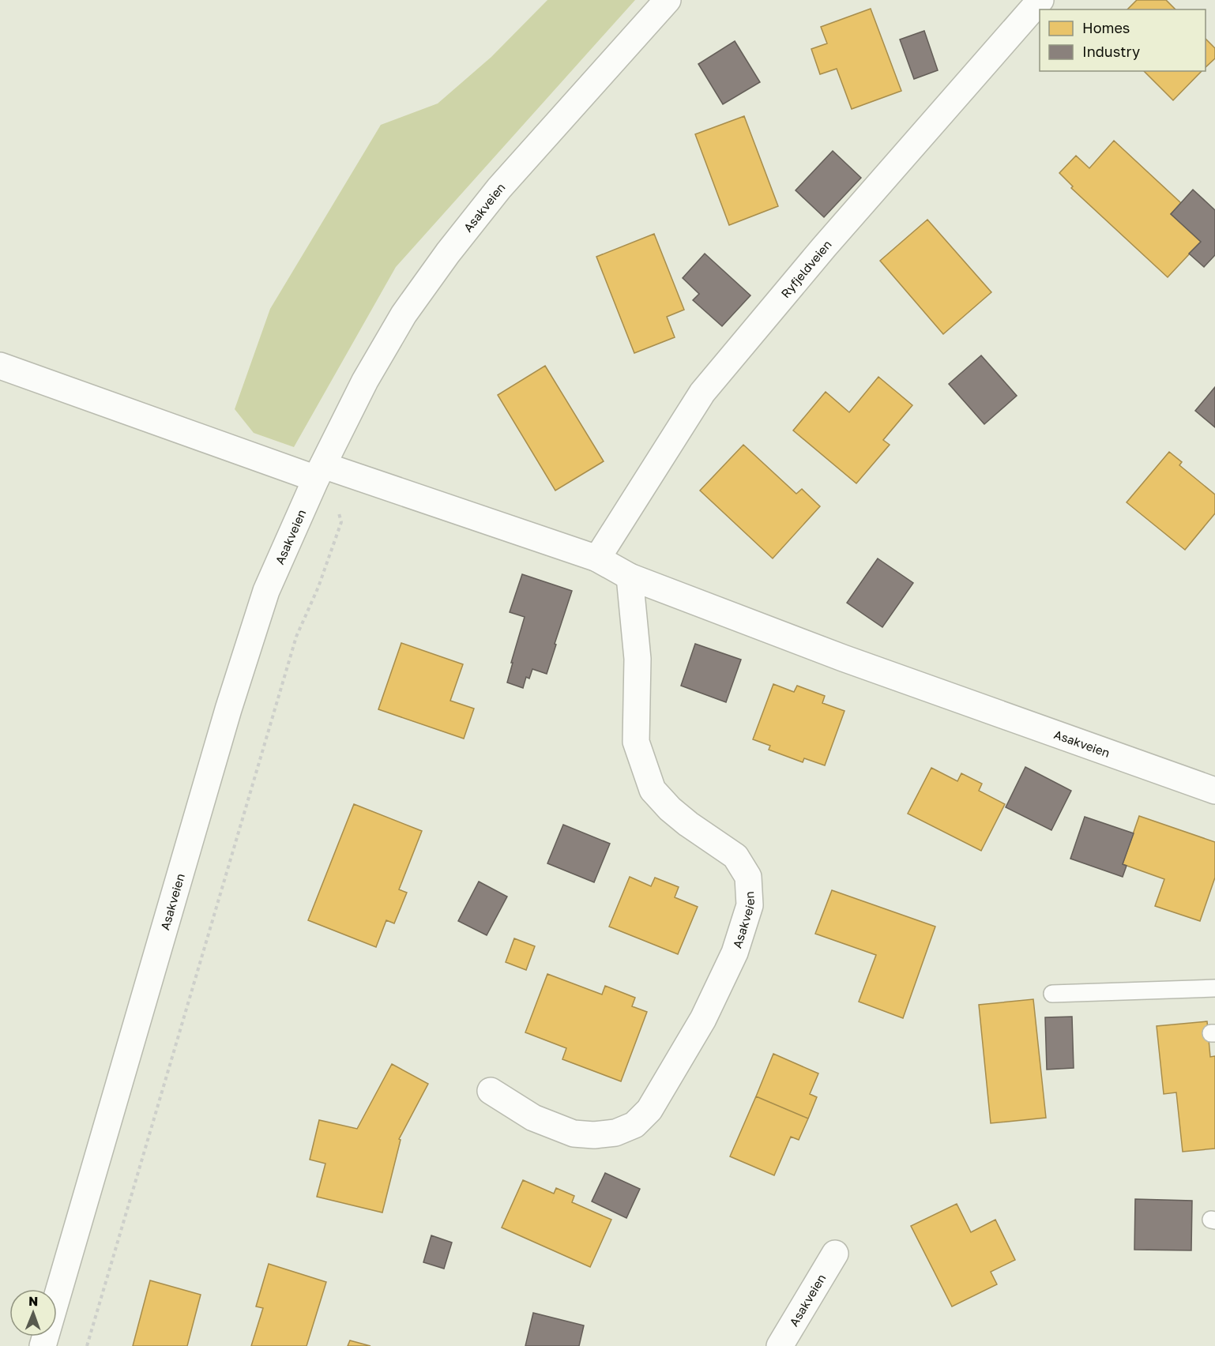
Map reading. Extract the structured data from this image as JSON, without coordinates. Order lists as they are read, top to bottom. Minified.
{"streets":{"street":["Asakveien","Ryfjeldveien"]},"crossings":[["Asakveien","Ryfjeldveien"]],"legend":["Homes","Industry"],"north":"top"}
